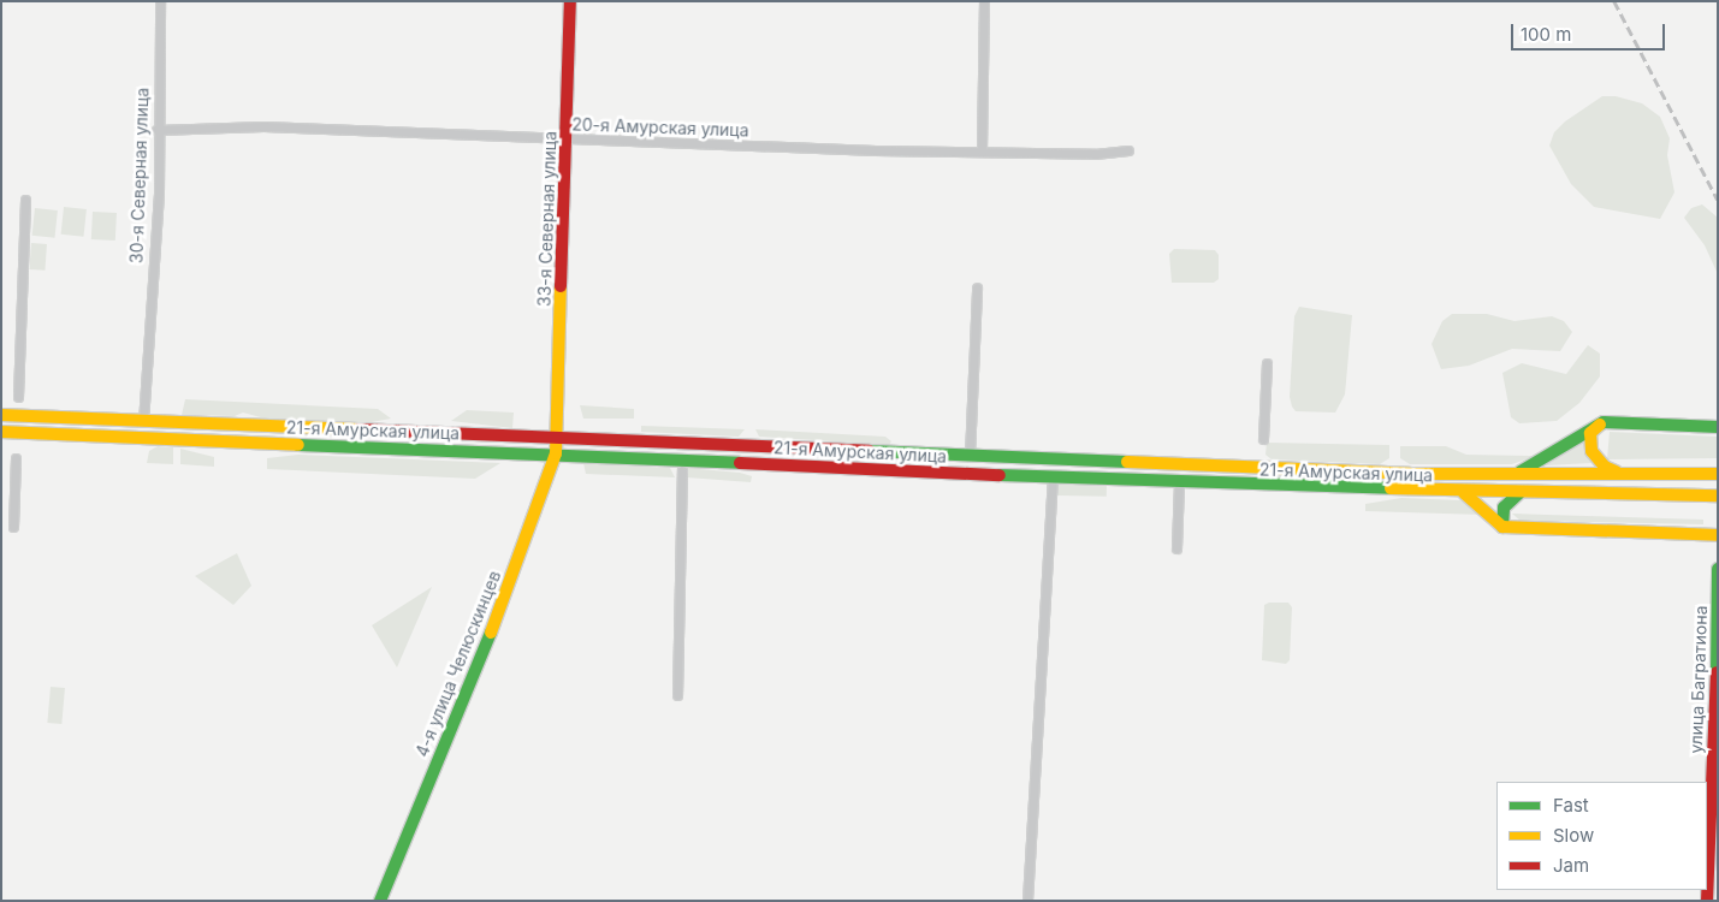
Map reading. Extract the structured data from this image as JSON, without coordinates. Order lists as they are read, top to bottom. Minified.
{"streets":{"main road":["33-я Северная улица","21-я Амурская улица","4-я улица Челюскинцев","улица Багратиона"],"street":["20-я Амурская улица","30-я Северная улица"]},"crossings":[["20-я Амурская улица","30-я Северная улица"],["20-я Амурская улица","33-я Северная улица"],["30-я Северная улица","21-я Амурская улица"],["33-я Северная улица","21-я Амурская улица"],["33-я Северная улица","4-я улица Челюскинцев"],["21-я Амурская улица","4-я улица Челюскинцев"]],"legend":["Fast","Slow","Jam"],"scale_bar":"100 m"}
